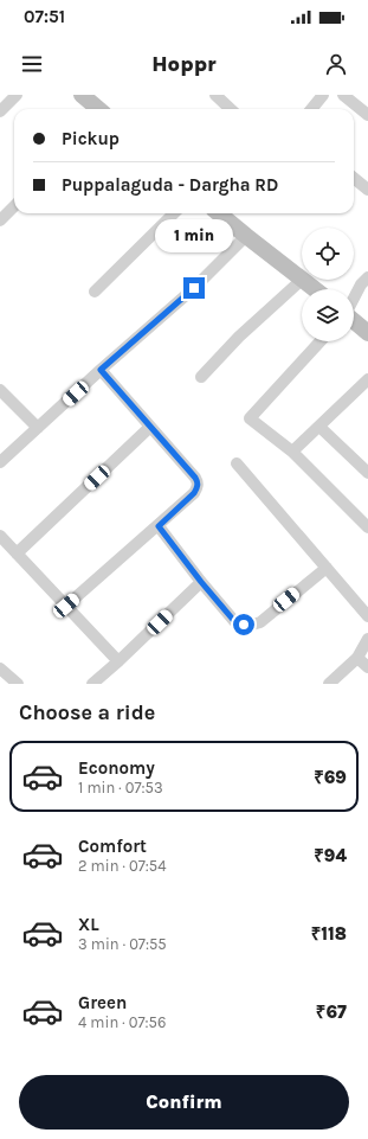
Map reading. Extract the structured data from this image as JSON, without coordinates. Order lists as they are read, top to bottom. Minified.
{"page":{"status":"07:51","header":"Hoppr","banner":["Pickup","Puppalaguda - Dargha RD"],"bubble":"1 min","heading":"Choose a ride","list":[{"name":"Economy","note":"1 min · 07:53","value":"₹69"},{"name":"Comfort","note":"2 min · 07:54","value":"₹94"},{"name":"XL","note":"3 min · 07:55","value":"₹118"},{"name":"Green","note":"4 min · 07:56","value":"₹67"}],"buttons":"Confirm"}}
